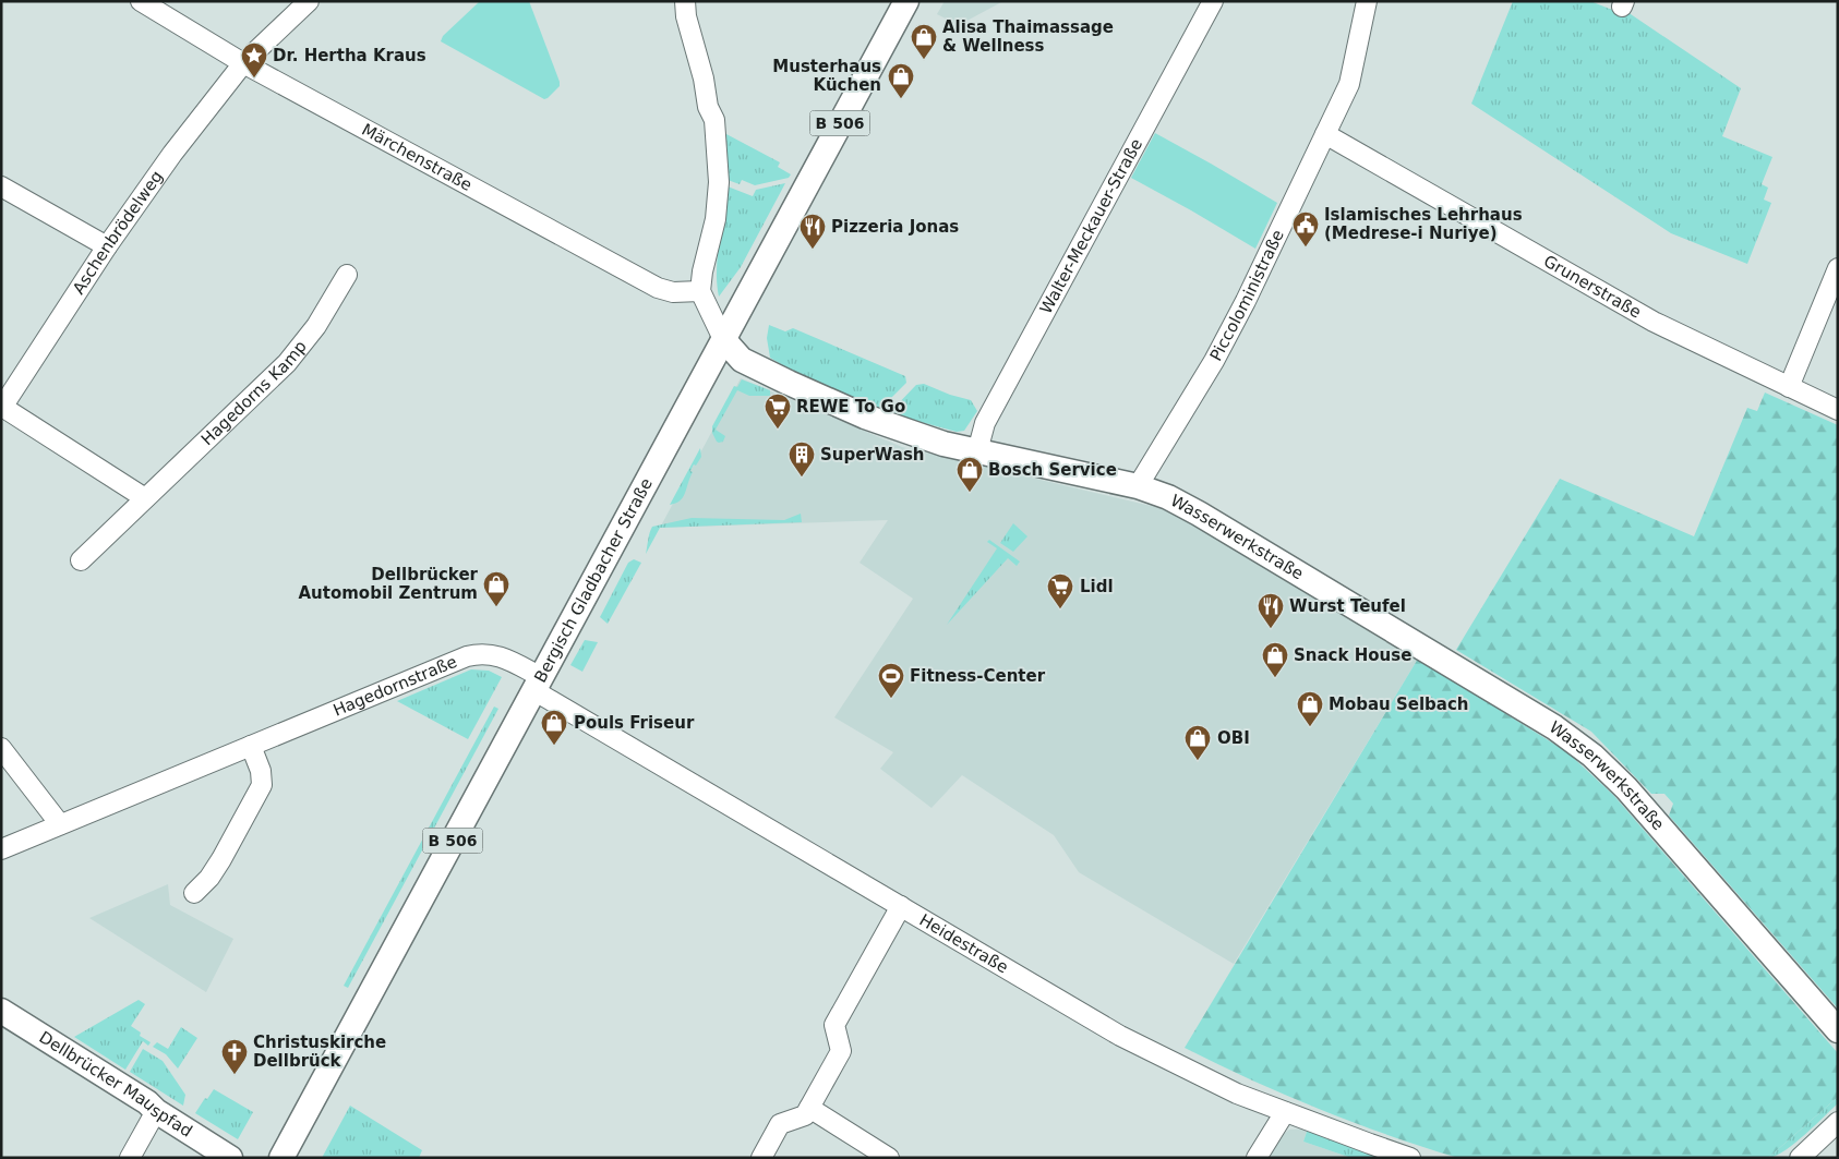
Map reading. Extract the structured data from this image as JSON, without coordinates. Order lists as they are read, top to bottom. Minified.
{"streets":{"main road":["B 506","Wasserwerkstraße","Bergisch Gladbacher Straße","Dellbrücker Mauspfad"],"street":["Märchenstraße","Walter-Meckauer-Straße","Aschenbrödelweg","Grunerstraße","Piccoloministraße","Hagedorns Kamp","Hagedornstraße","Heidestraße"]},"crossings":[["Märchenstraße","Aschenbrödelweg"],["Walter-Meckauer-Straße","Wasserwerkstraße"],["Grunerstraße","Piccoloministraße"],["Piccoloministraße","Wasserwerkstraße"],["Wasserwerkstraße","Bergisch Gladbacher Straße"],["Bergisch Gladbacher Straße","Hagedornstraße"],["Bergisch Gladbacher Straße","Heidestraße"],["Hagedornstraße","Heidestraße"]],"places":{"shop":["Alisa Thaimassage & Wellness","Musterhaus Küchen","Bosch Service","Dellbrücker Automobil Zentrum","Snack House","Mobau Selbach","Pouls Friseur","OBI"],"place":["Dr. Hertha Kraus"],"public building":["Islamisches Lehrhaus (Medrese-i Nuriye)"],"restaurant":["Pizzeria Jonas","Wurst Teufel"],"supermarket":["REWE To Go","Lidl"],"building":["SuperWash"],"sports":["Fitness-Center"],"church":["Christuskirche Dellbrück"]}}
